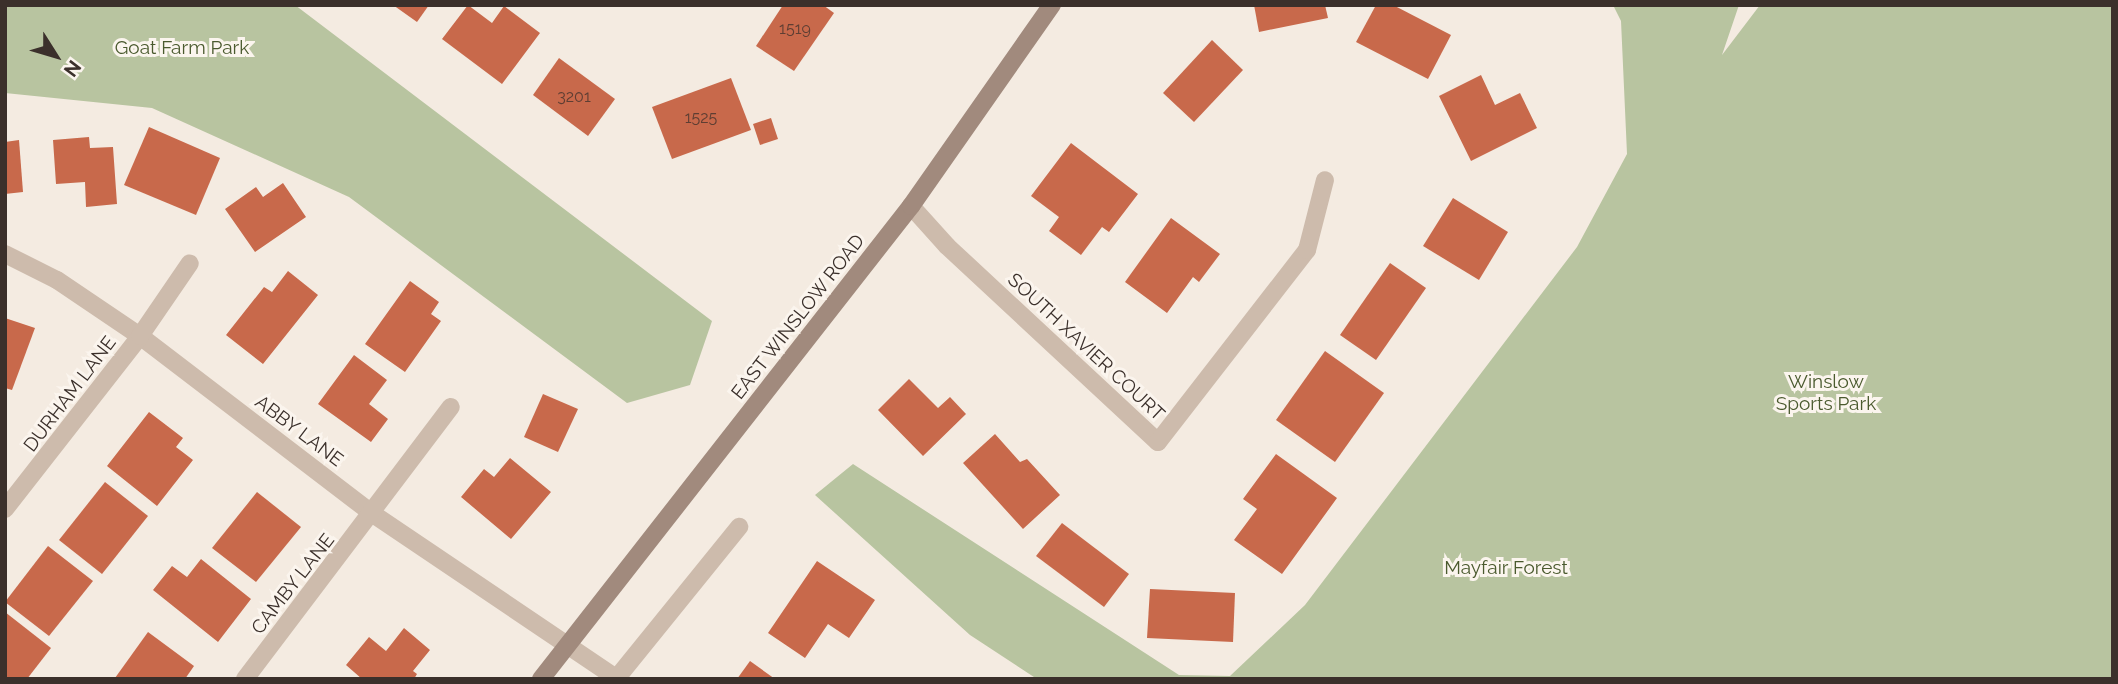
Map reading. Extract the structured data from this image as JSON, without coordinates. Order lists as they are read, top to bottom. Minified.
{"streets":{"main road":["EAST WINSLOW ROAD"],"street":["SOUTH XAVIER COURT","DURHAM LANE","ABBY LANE","CAMBY LANE"]},"crossings":[["EAST WINSLOW ROAD","SOUTH XAVIER COURT"],["EAST WINSLOW ROAD","ABBY LANE"],["DURHAM LANE","ABBY LANE"],["ABBY LANE","CAMBY LANE"]],"parks":["Goat Farm Park","Winslow Sports Park","Mayfair Forest"],"house_numbers":["1519","3201","1525"],"north":"bottom right"}
